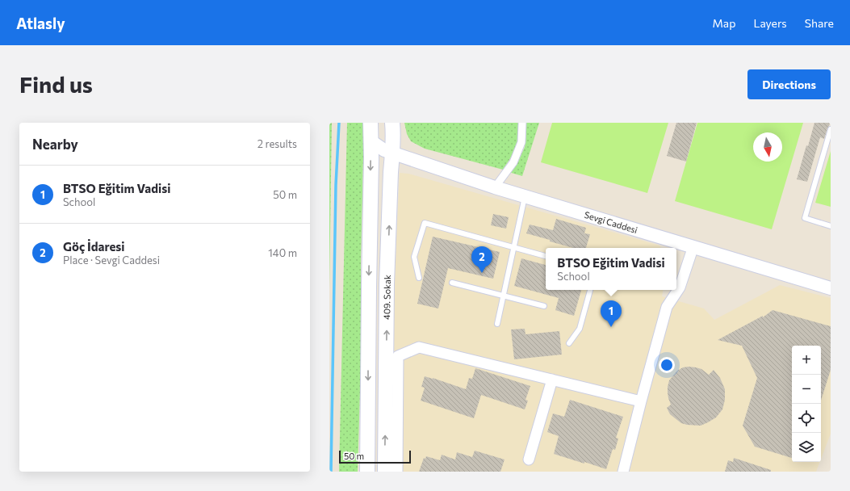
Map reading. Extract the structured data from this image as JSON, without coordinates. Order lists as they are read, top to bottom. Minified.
{"streets":{"main road":["409. Sokak"],"street":["Sevgi Caddesi"]},"crossings":[["Sevgi Caddesi","409. Sokak"]],"scale_bar":"50 m","north":"bottom","page":{"header":"Atlasly","nav":["Map","Layers","Share"],"buttons":"Directions","title":"Find us","heading":["Nearby","2 results"],"list":[{"mark":"1","name":"BTSO Eğitim Vadisi","note":"School","value":"50 m"},{"mark":"2","name":"Göç İdaresi","note":"Place · Sevgi Caddesi","value":"140 m"}],"pins":["2","1"],"popup":["BTSO Eğitim Vadisi","School"],"map_buttons":["+","−"],"scale":"50 m"}}
